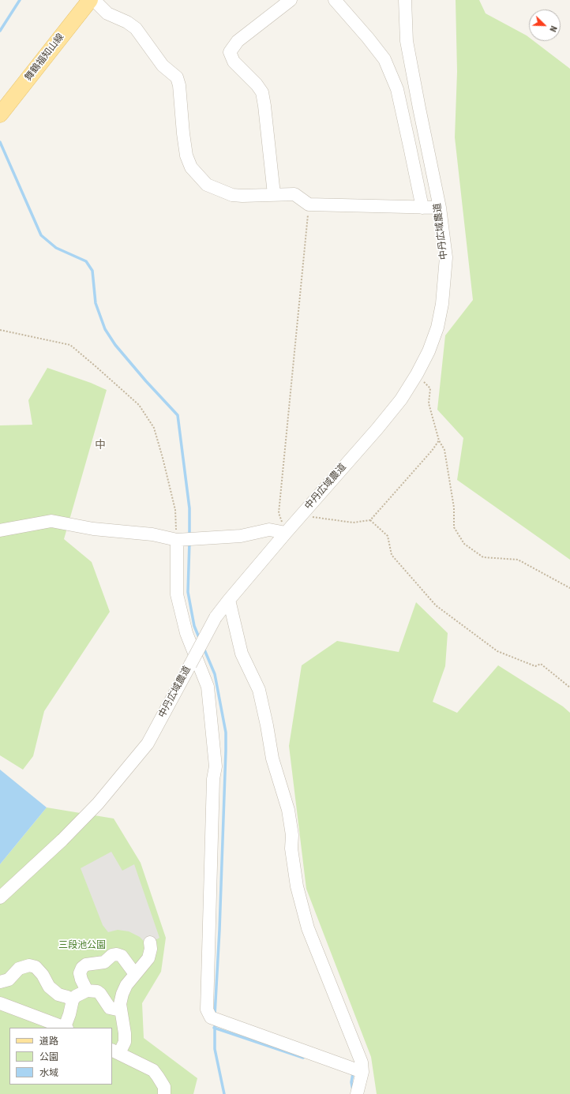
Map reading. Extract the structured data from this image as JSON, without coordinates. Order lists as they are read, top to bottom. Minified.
{"streets":{"main road":["舞鶴福知山線"],"street":["中丹広域農道"]},"districts":["中"],"parks":["三段池公園"],"legend":["道路","公園","水域"],"north":"bottom right"}
